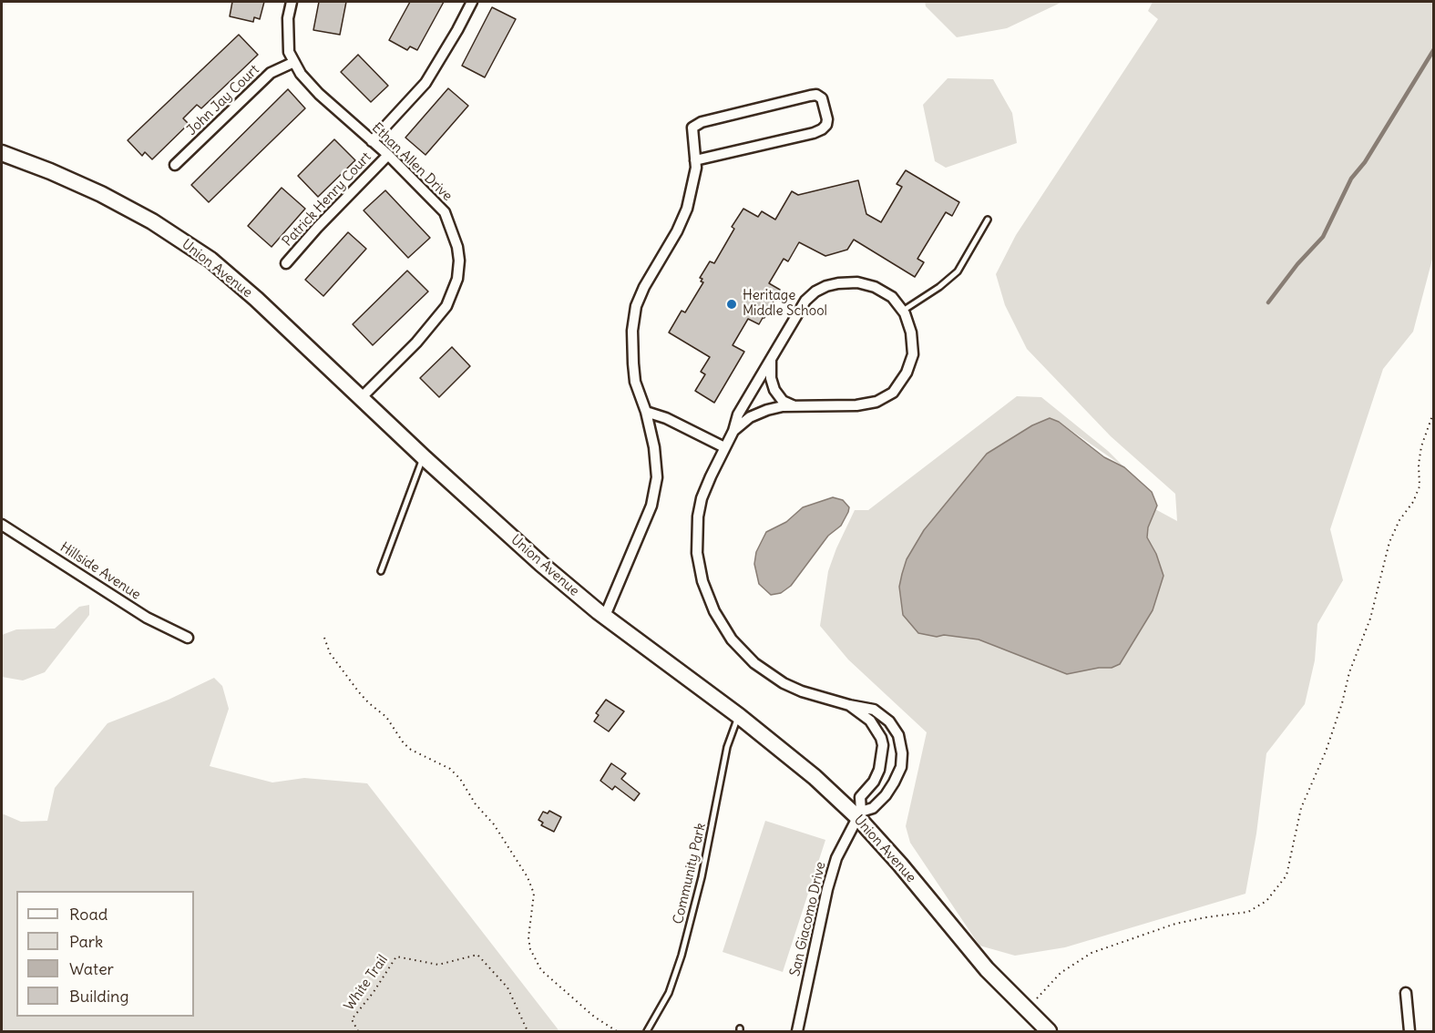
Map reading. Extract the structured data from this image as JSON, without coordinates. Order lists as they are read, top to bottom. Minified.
{"streets":{"street":["John Jay Court","Ethan Allen Drive","Patrick Henry Court","Union Avenue","Hillside Avenue","San Giacomo Drive"],"lane":["Community Park"],"path":["White Trail"]},"crossings":[["John Jay Court","Ethan Allen Drive"],["Ethan Allen Drive","Patrick Henry Court"],["Ethan Allen Drive","Union Avenue"],["Union Avenue","Community Park"],["Union Avenue","San Giacomo Drive"]],"places":["Heritage Middle School"],"legend":["Road","Park","Water","Building"]}
